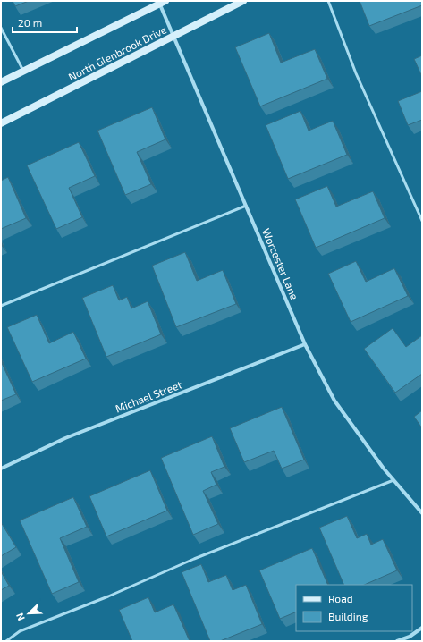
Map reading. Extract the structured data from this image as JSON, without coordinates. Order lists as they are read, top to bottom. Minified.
{"streets":{"main road":["North Glenbrook Drive"],"street":["Worcester Lane","Michael Street"]},"crossings":[["North Glenbrook Drive","Worcester Lane"],["Worcester Lane","Michael Street"]],"legend":["Road","Building"],"scale_bar":"20 m","north":"bottom left"}
